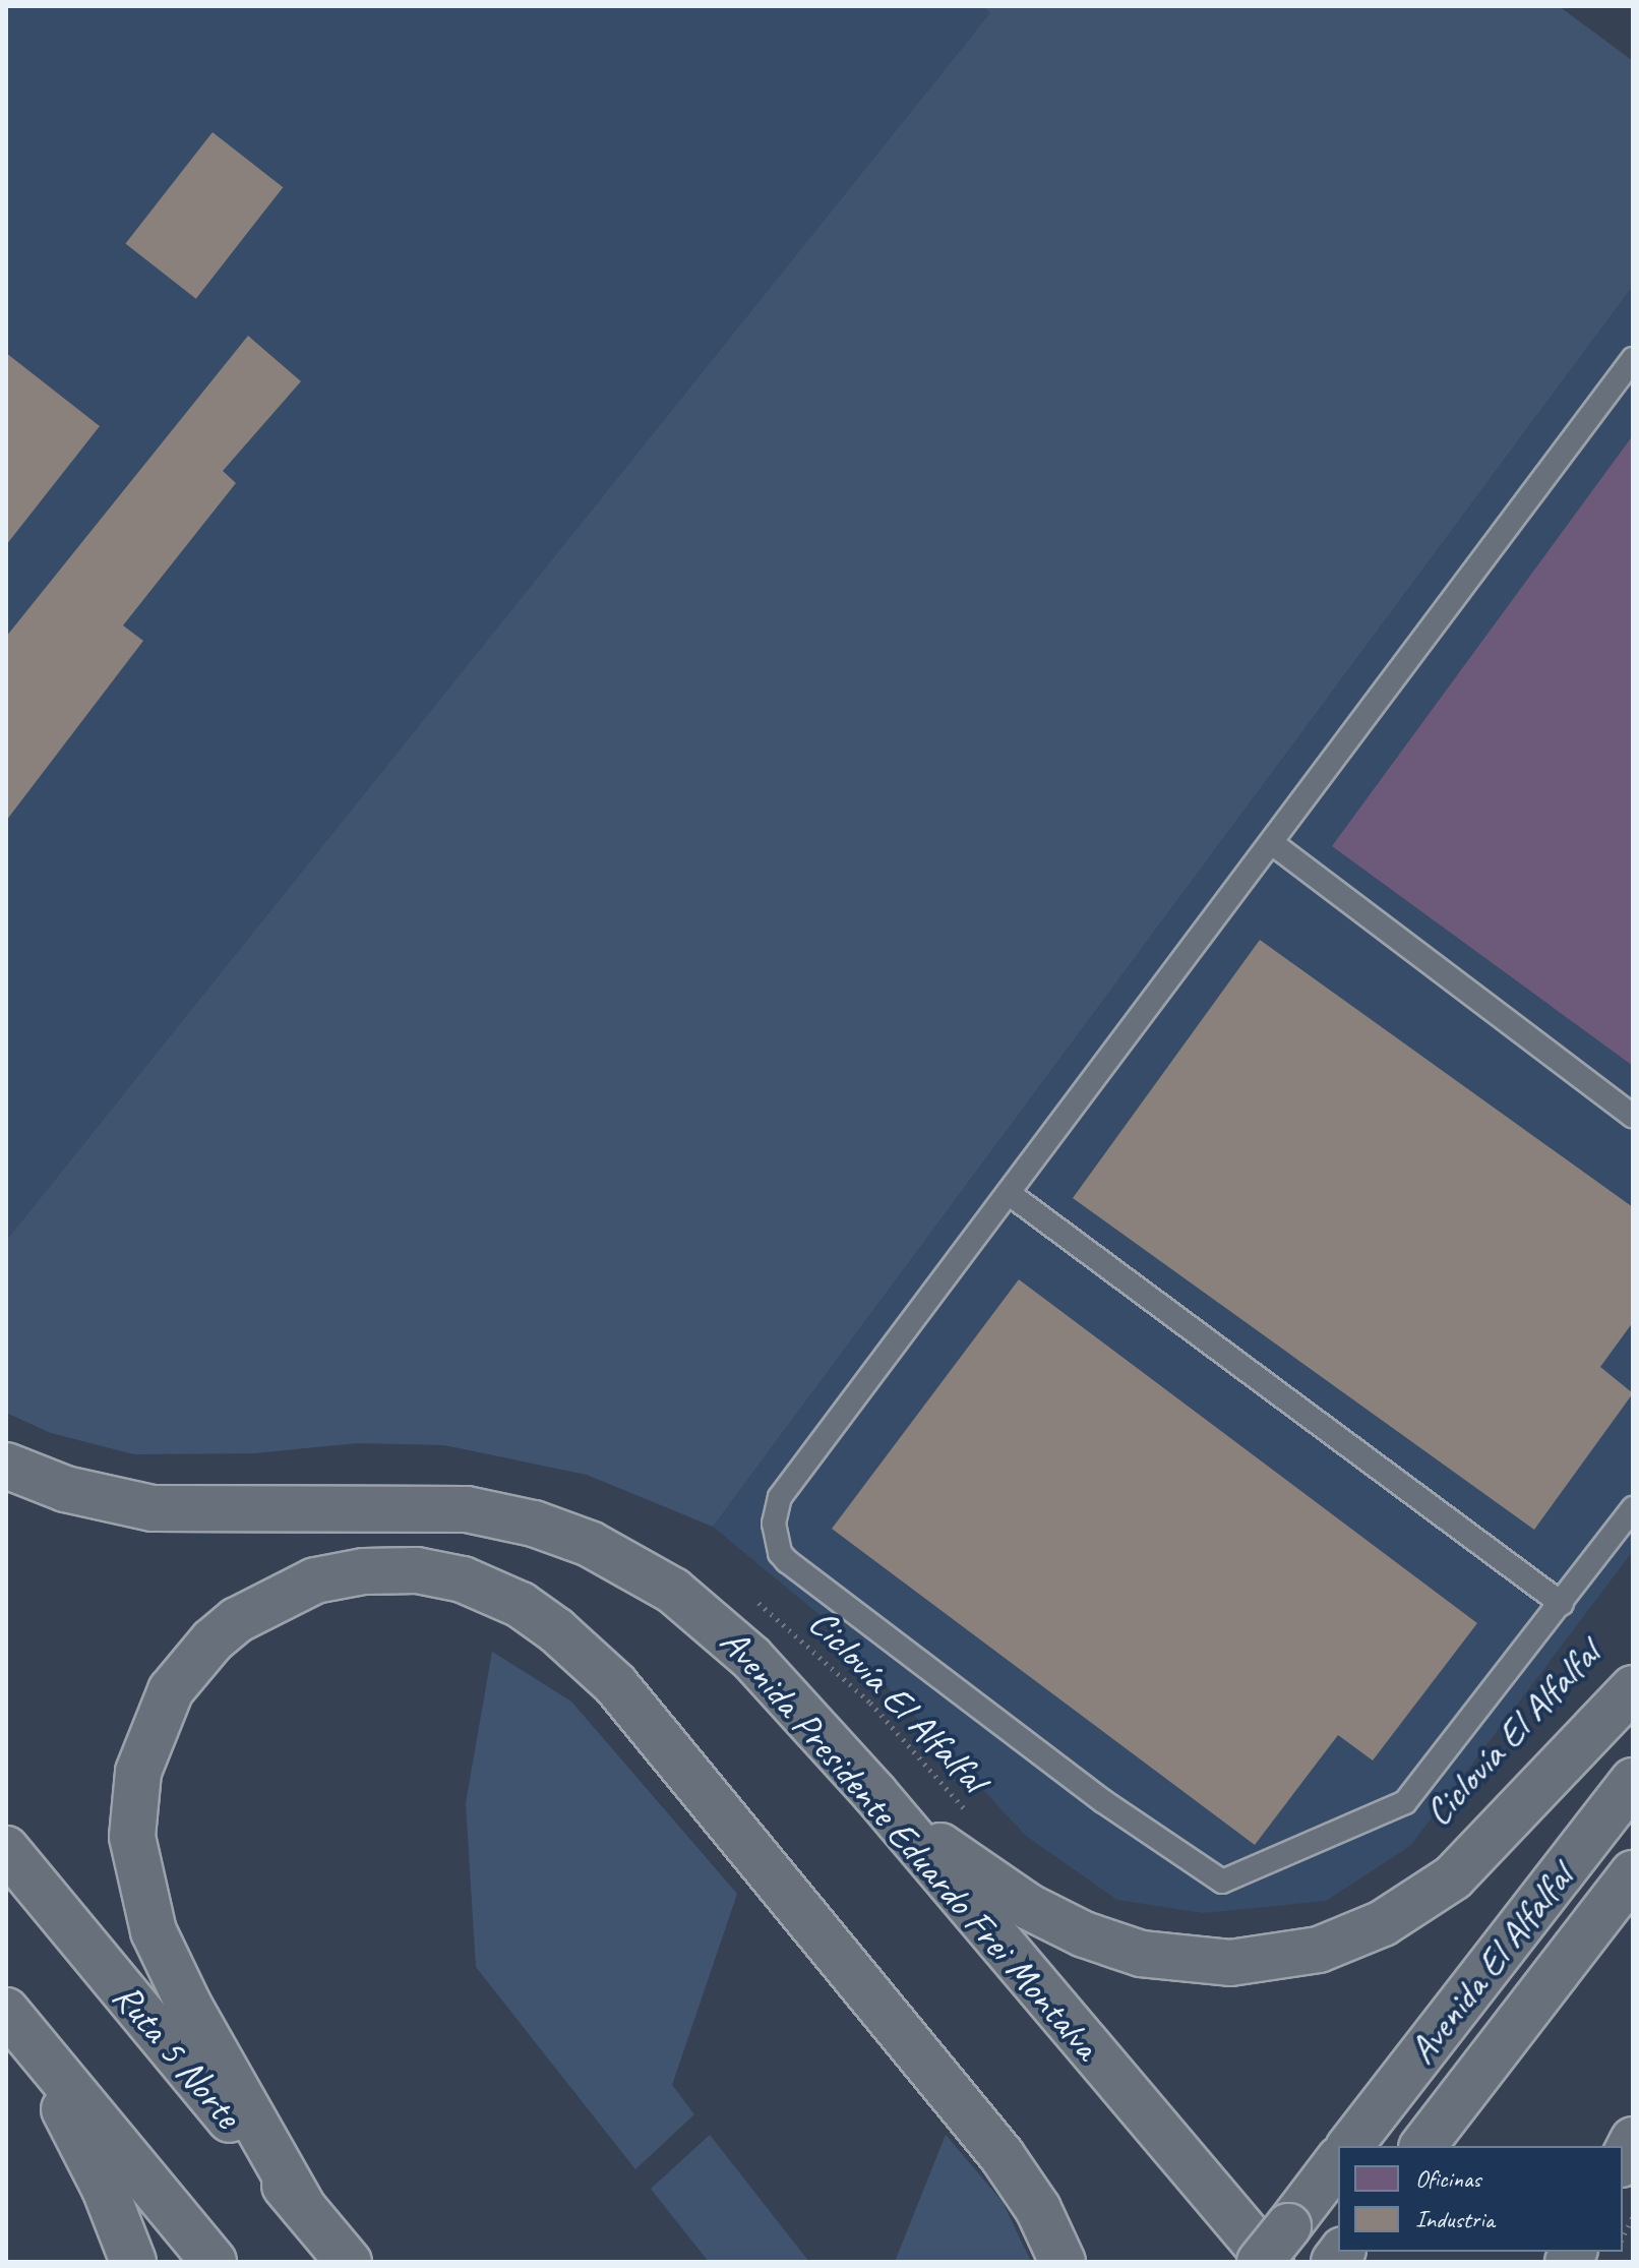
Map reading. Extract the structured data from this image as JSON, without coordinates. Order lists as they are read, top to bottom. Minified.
{"streets":{"main road":["Avenida Presidente Eduardo Frei Montalva","Avenida El Alfalfal","Ruta 5 Norte"],"path":["Ciclovía El Alfalfal"]},"legend":["Oficinas","Industria"]}
